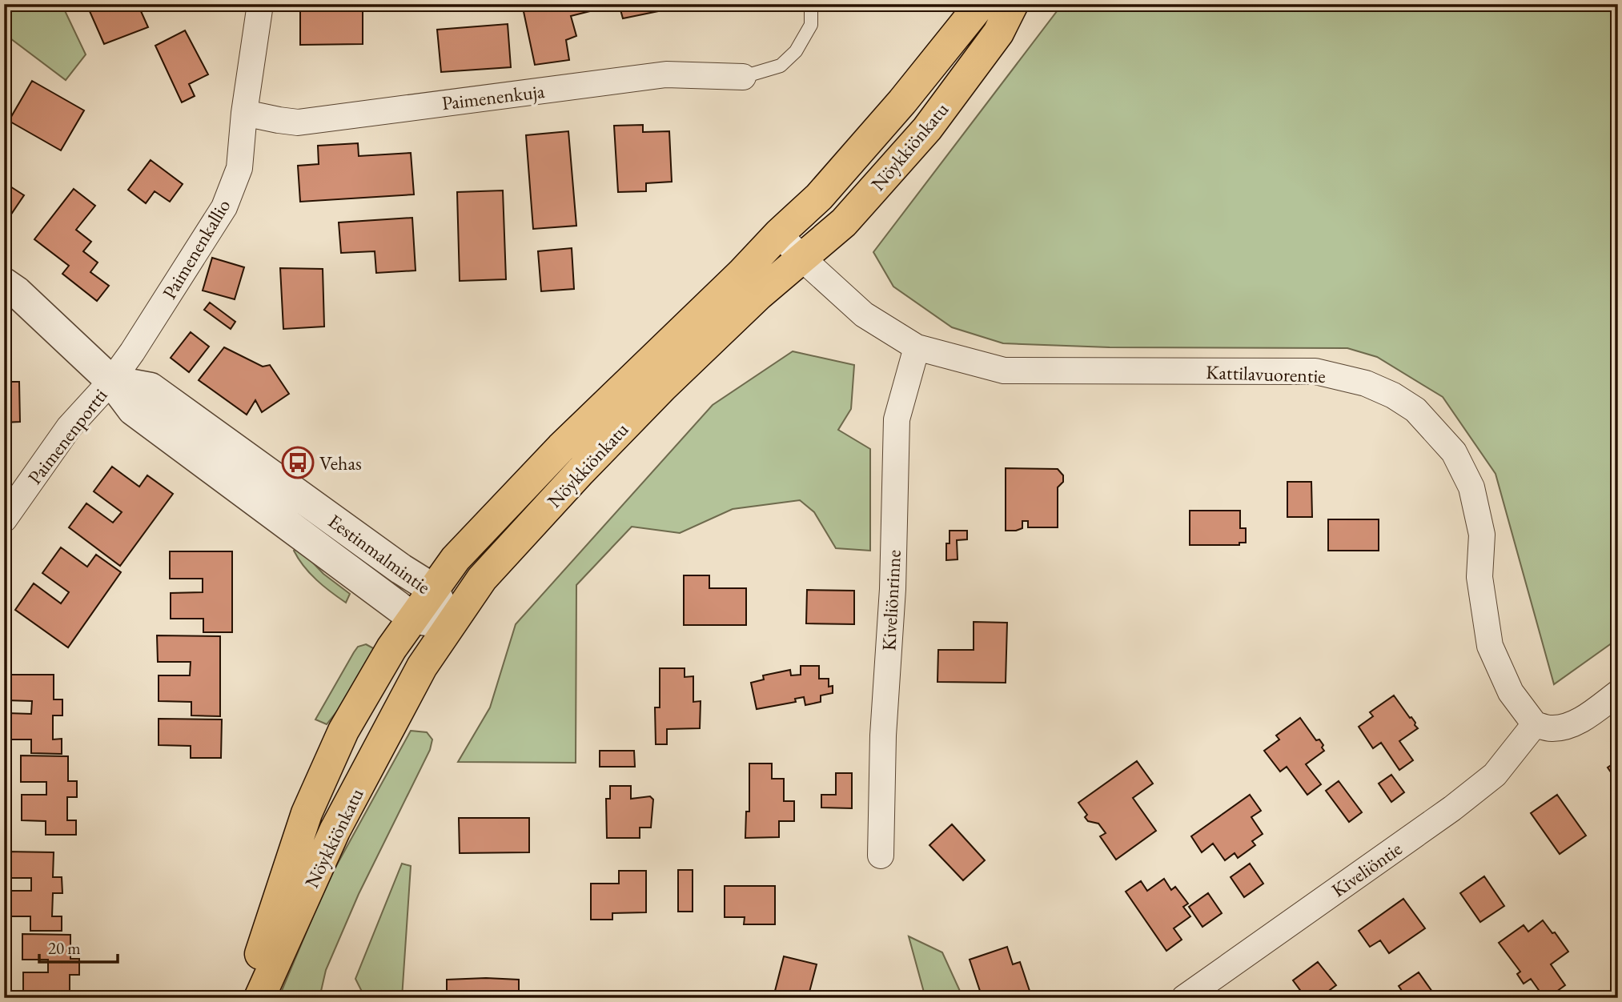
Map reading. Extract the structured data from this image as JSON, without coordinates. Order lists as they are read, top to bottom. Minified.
{"streets":{"main road":["Nöykkiönkatu"],"street":["Paimenenkuja","Paimenenkallio","Kattilavuorentie","Paimenenportti","Eestinmalmintie","Kiveliönrinne","Kiveliöntie"]},"crossings":[["Paimenenkuja","Paimenenkallio"],["Nöykkiönkatu","Kattilavuorentie"],["Nöykkiönkatu","Eestinmalmintie"],["Paimenenkallio","Paimenenportti"],["Paimenenkallio","Eestinmalmintie"],["Kattilavuorentie","Kiveliönrinne"],["Kattilavuorentie","Kiveliöntie"],["Paimenenportti","Eestinmalmintie"]],"places":{"bus stop":["Vehas"]},"scale_bar":"20 m"}
